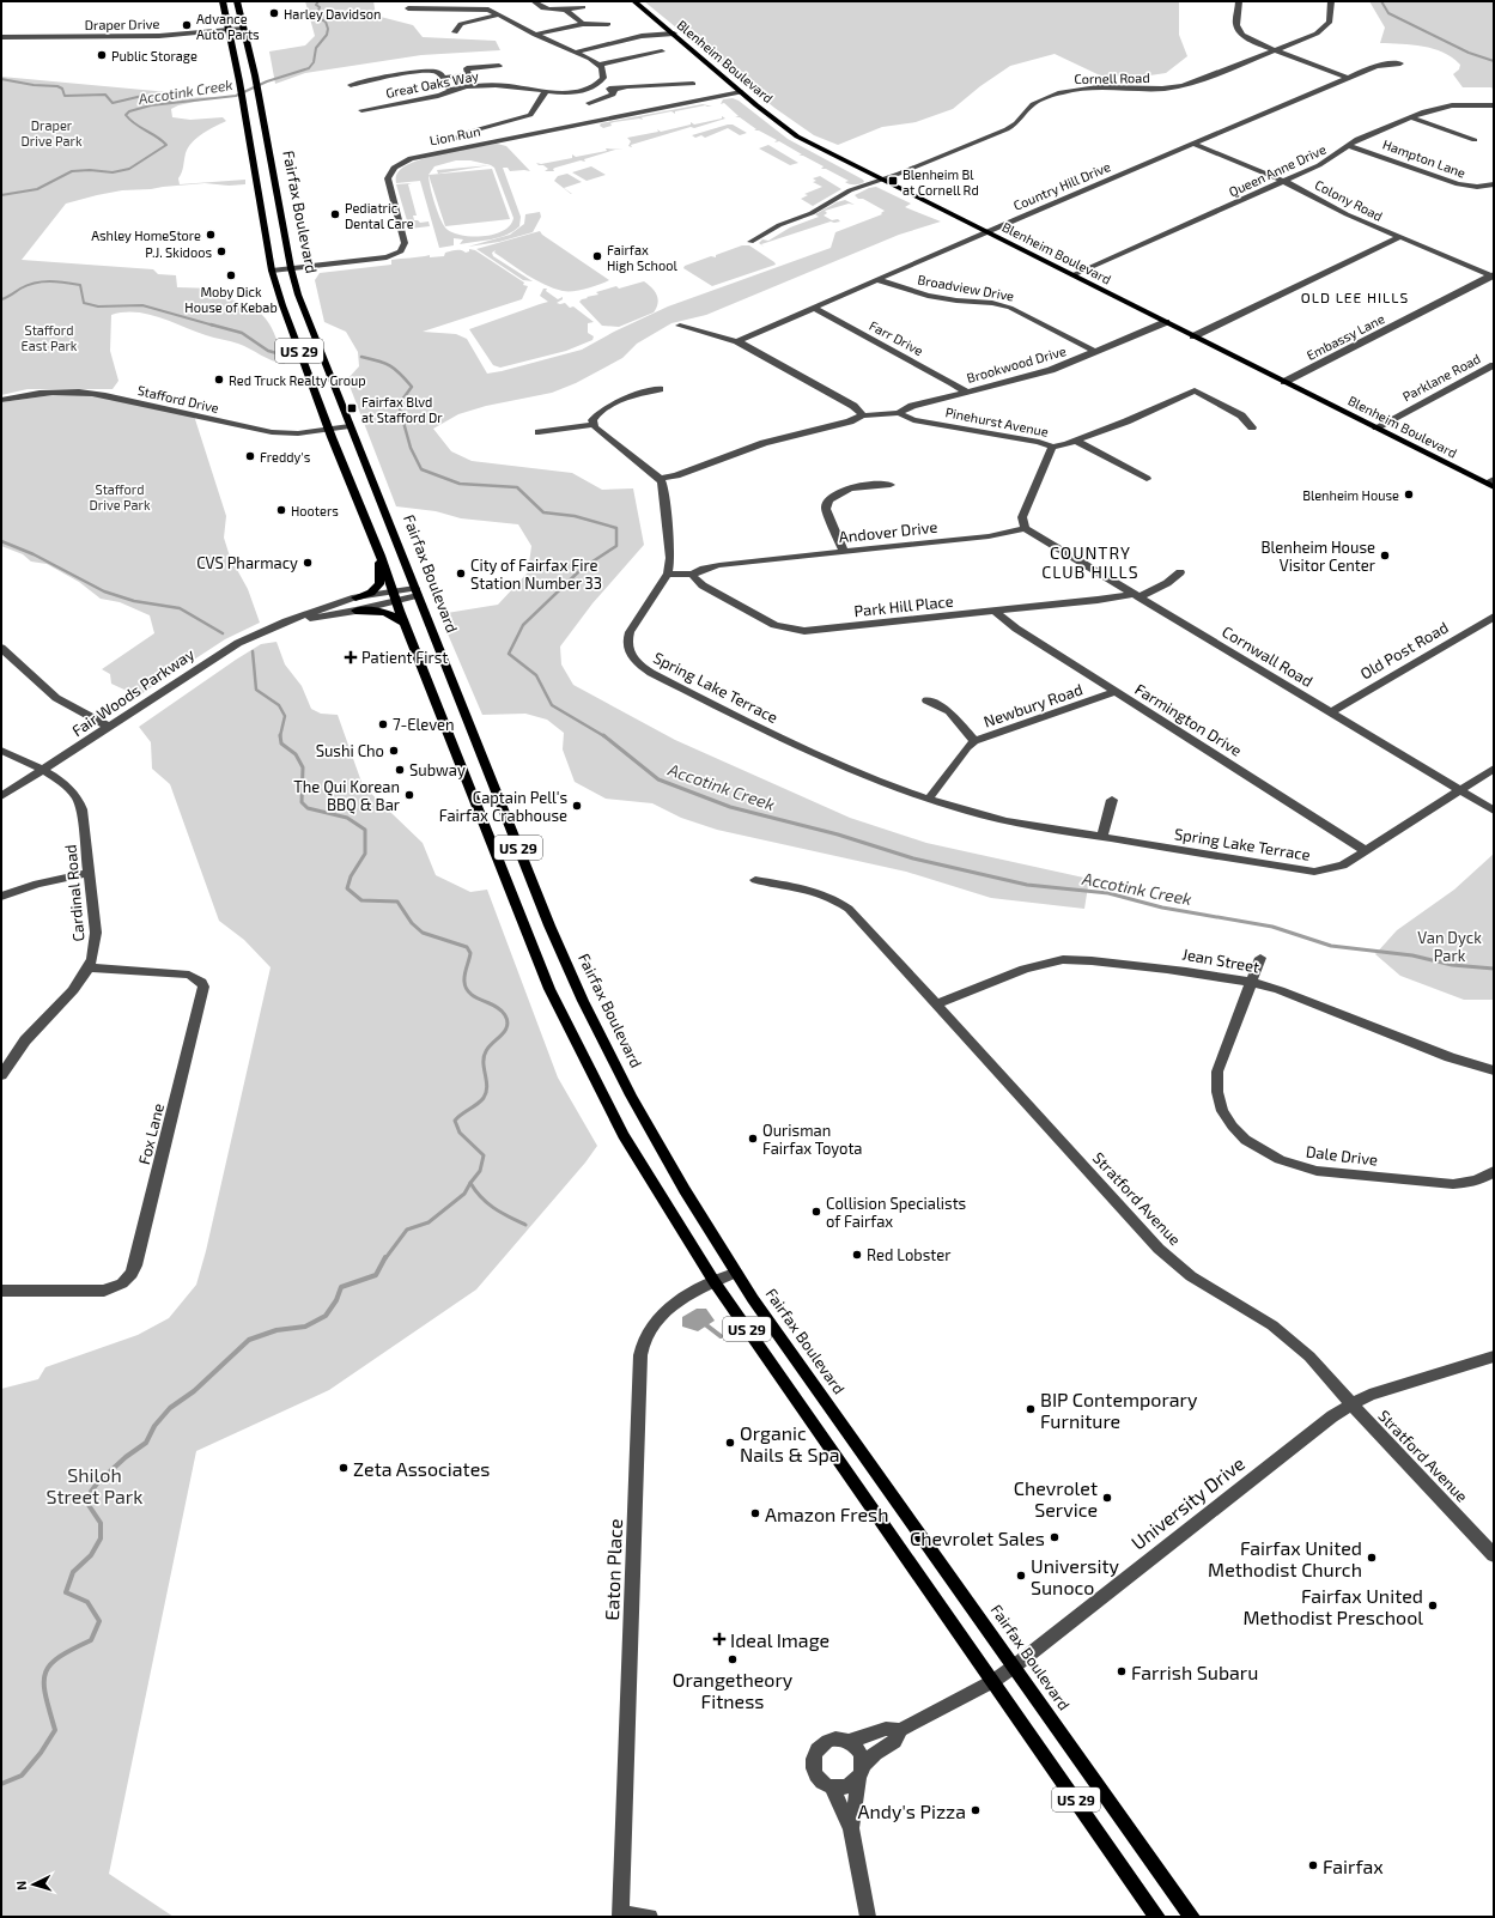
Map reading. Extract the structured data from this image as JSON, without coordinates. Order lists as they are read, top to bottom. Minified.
{"streets":{"main road":["Blenheim Boulevard","Fairfax Boulevard","US 29"],"street":["Draper Drive","Cornell Road","Great Oaks Way","Lion Run","Hampton Lane","Queen Anne Drive","Country Hill Drive","Colony Road","Broadview Drive","Embassy Lane","Farr Drive","Brookwood Drive","Parklane Road","Stafford Drive","Pinehurst Avenue","Andover Drive","Park Hill Place","Old Post Road","Cornwall Road","Spring Lake Terrace","Fair Woods Parkway","Newbury Road","Farmington Drive","Cardinal Road","Jean Street","Fox Lane","Dale Drive","Stratford Avenue","University Drive","Eaton Place"]},"crossings":[["Draper Drive","Fairfax Boulevard"],["Draper Drive","US 29"],["Blenheim Boulevard","Cornell Road"],["Blenheim Boulevard","Lion Run"],["Blenheim Boulevard","Queen Anne Drive"],["Blenheim Boulevard","Country Hill Drive"],["Blenheim Boulevard","Embassy Lane"],["Blenheim Boulevard","Brookwood Drive"],["Blenheim Boulevard","Parklane Road"],["Lion Run","Fairfax Boulevard"],["Lion Run","US 29"],["Hampton Lane","Queen Anne Drive"],["Queen Anne Drive","Colony Road"],["Country Hill Drive","Colony Road"],["Country Hill Drive","Broadview Drive"],["Country Hill Drive","Farr Drive"],["Colony Road","Embassy Lane"],["Fairfax Boulevard","Stafford Drive"],["Fairfax Boulevard","Fair Woods Parkway"],["Fairfax Boulevard","University Drive"],["Fairfax Boulevard","Eaton Place"],["Broadview Drive","Brookwood Drive"],["Farr Drive","Brookwood Drive"],["US 29","Stafford Drive"],["US 29","Fair Woods Parkway"],["US 29","University Drive"],["US 29","Eaton Place"],["Brookwood Drive","Pinehurst Avenue"],["Andover Drive","Park Hill Place"],["Andover Drive","Cornwall Road"],["Andover Drive","Spring Lake Terrace"],["Park Hill Place","Cornwall Road"],["Park Hill Place","Farmington Drive"],["Old Post Road","Cornwall Road"],["Cornwall Road","Spring Lake Terrace"],["Spring Lake Terrace","Newbury Road"],["Spring Lake Terrace","Farmington Drive"],["Fair Woods Parkway","Cardinal Road"],["Newbury Road","Farmington Drive"],["Cardinal Road","Fox Lane"],["Jean Street","Dale Drive"],["Jean Street","Stratford Avenue"],["Stratford Avenue","University Drive"]],"districts":["OLD LEE HILLS","COUNTRY CLUB HILLS"],"water":["Accotink Creek"],"parks":["Draper Drive Park","Stafford East Park","Stafford Drive Park","Van Dyck Park","Shiloh Street Park"],"places":{"other":["Harley Davidson","Advance Auto Parts","Public Storage","Pediatric Dental Care","Ashley HomeStore","P.J. Skidoos","Fairfax High School","Moby Dick House of Kebab","Red Truck Realty Group","Freddy's","Blenheim House","Hooters","Blenheim House Visitor Center","CVS Pharmacy","City of Fairfax Fire Station Number 33","7-Eleven","Sushi Cho","Subway","The Qui Korean BBQ & Bar","Captain Pell's Fairfax Crabhouse","Ourisman Fairfax Toyota","Collision Specialists of Fairfax","Red Lobster","BIP Contemporary Furniture","Organic Nails & Spa","Zeta Associates","Chevrolet Service","Amazon Fresh","Chevrolet Sales","Fairfax United Methodist Church","University Sunoco","Fairfax United Methodist Preschool","Orangetheory Fitness","Farrish Subaru","Andy's Pizza","Fairfax"],"transit":["Blenheim Bl at Cornell Rd","Fairfax Blvd at Stafford Dr"],"health":["Patient First","Ideal Image"]},"north":"left"}
